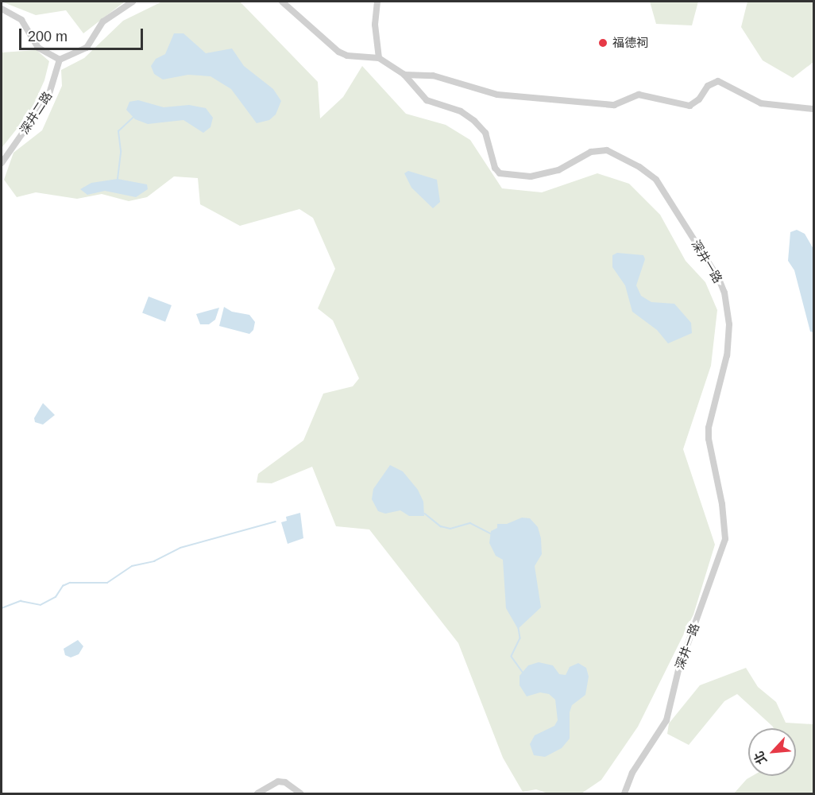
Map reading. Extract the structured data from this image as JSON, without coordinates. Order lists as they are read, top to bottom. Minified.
{"streets":{"street":["深井二路","深井一路"]},"places":["福德祠"],"scale_bar":"200 m","north":"bottom left"}
